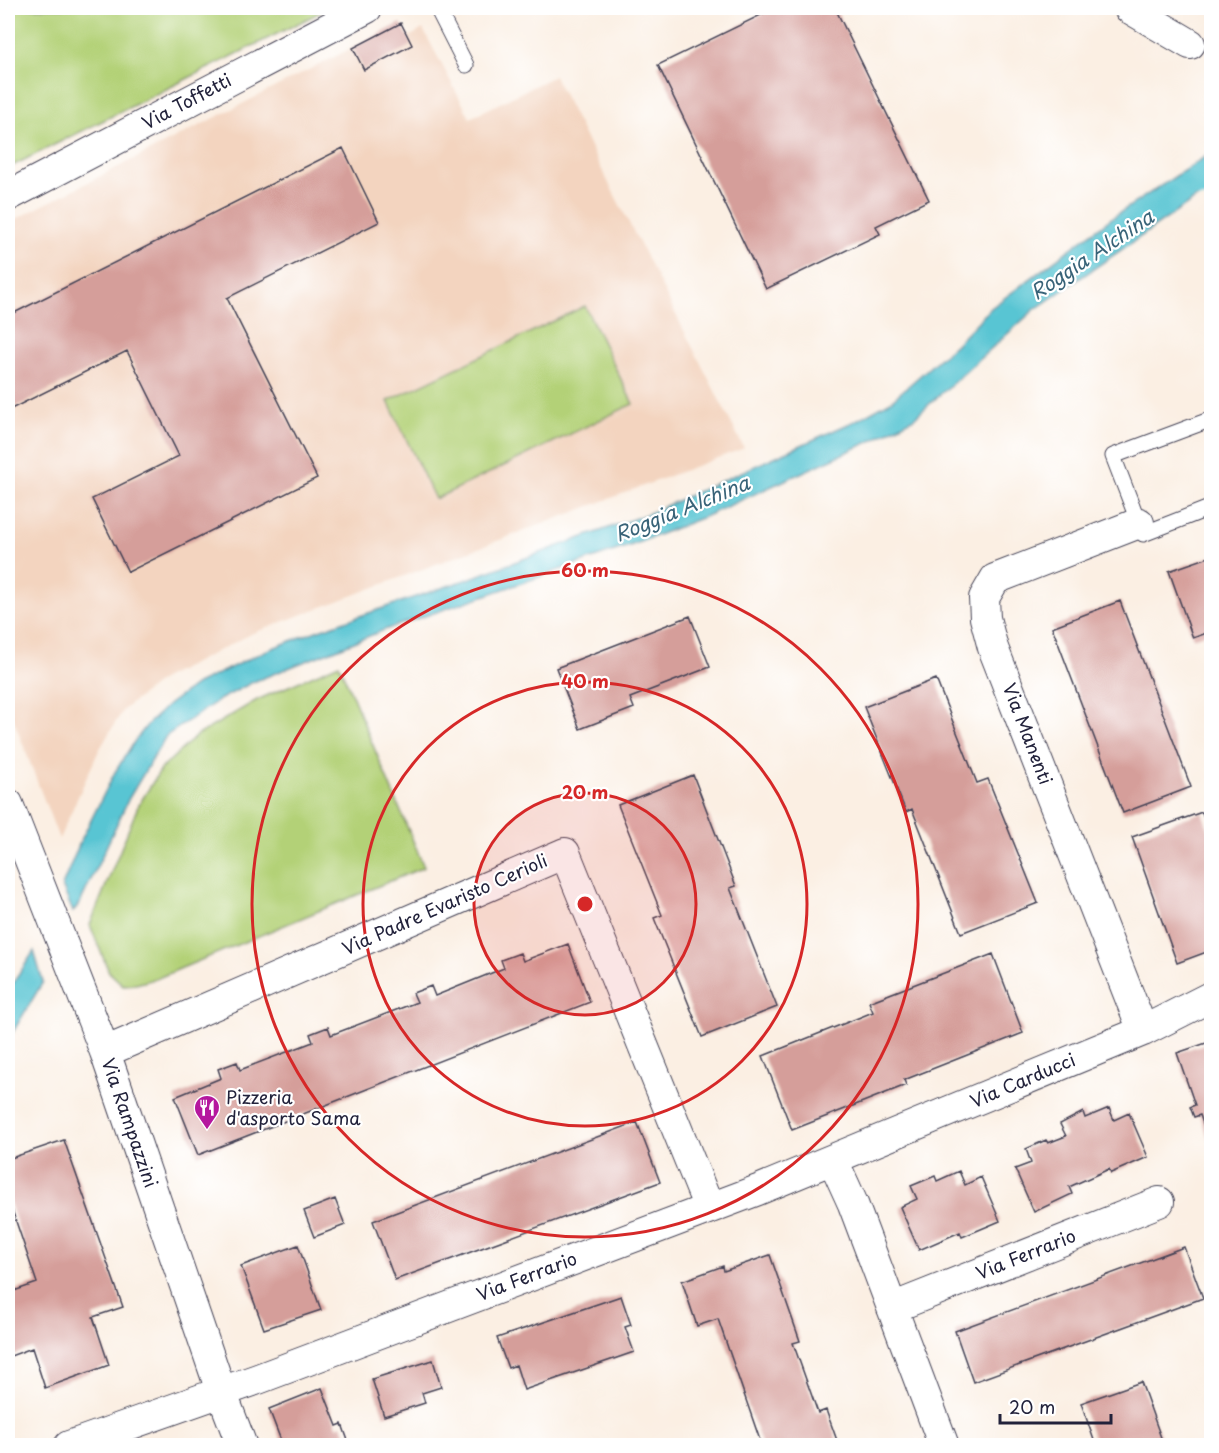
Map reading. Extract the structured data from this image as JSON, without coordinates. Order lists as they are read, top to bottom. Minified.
{"streets":{"street":["Via Toffetti","Via Manenti","Via Padre Evaristo Cerioli","Via Carducci","Via Rampazzini","Via Ferrario"]},"crossings":[["Via Manenti","Via Carducci"],["Via Padre Evaristo Cerioli","Via Rampazzini"],["Via Padre Evaristo Cerioli","Via Ferrario"],["Via Carducci","Via Ferrario"],["Via Rampazzini","Via Ferrario"]],"water":["Roggia Alchina"],"places":{"restaurant":["Pizzeria d'asporto Sama"]},"scale_bar":"20 m","rings":["60 m","40 m","20 m"]}
